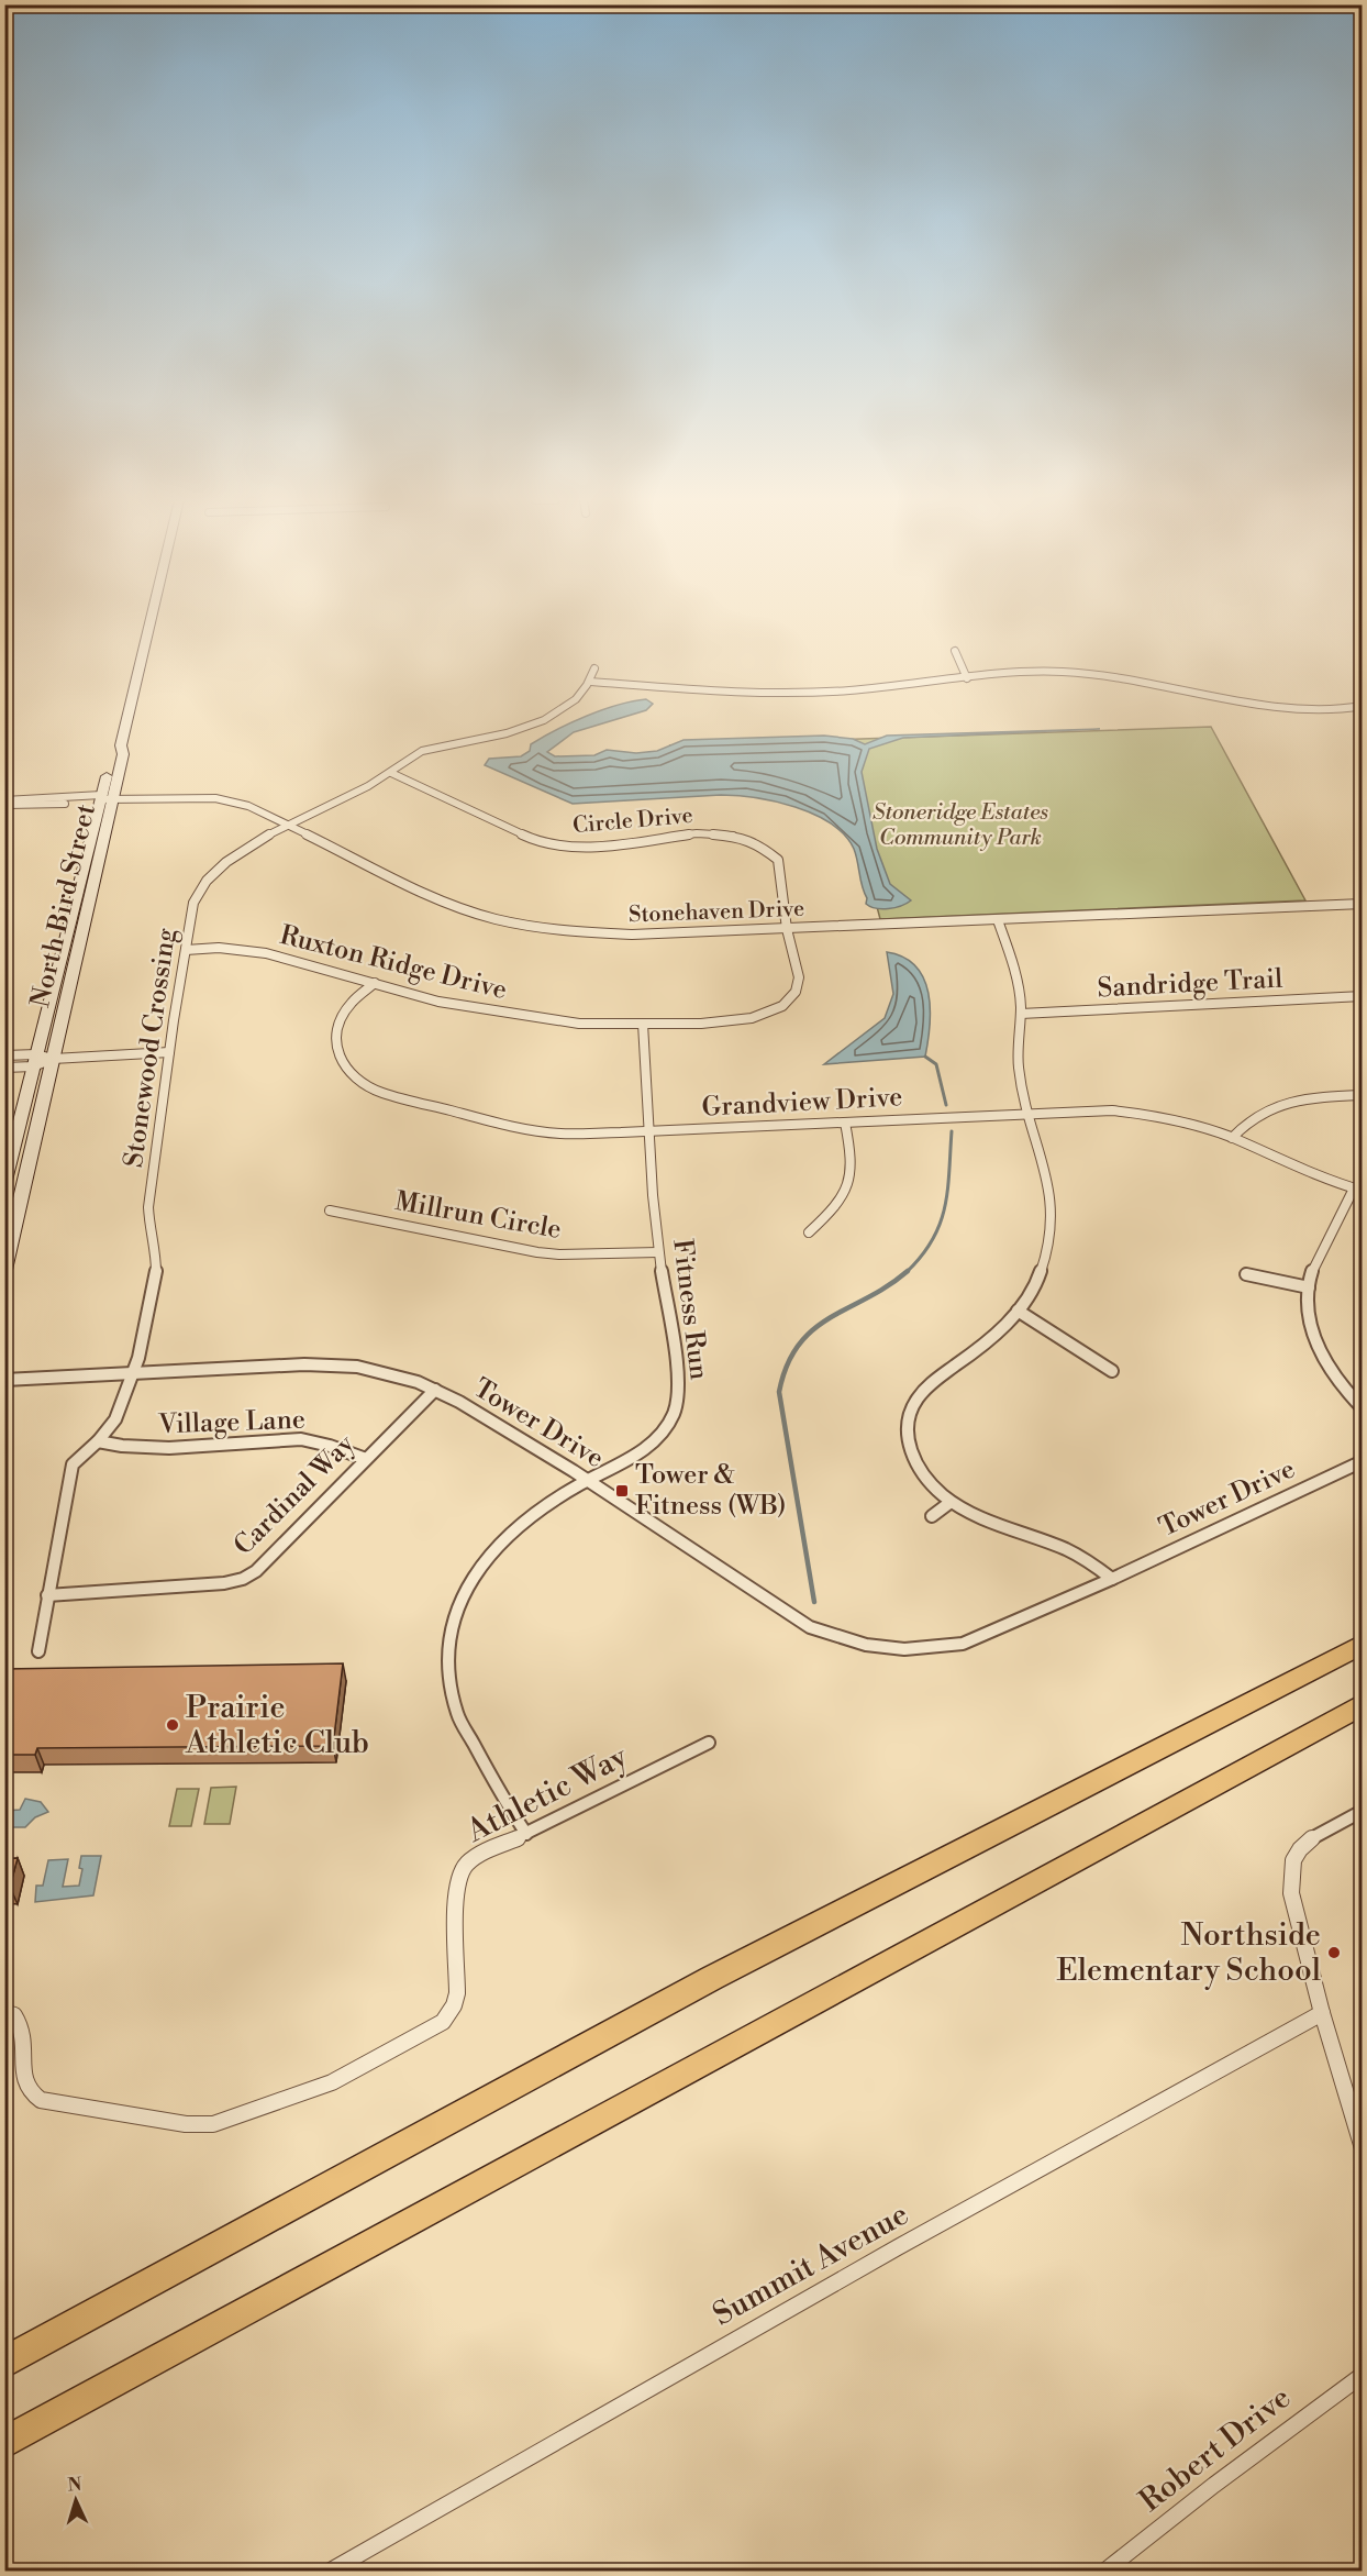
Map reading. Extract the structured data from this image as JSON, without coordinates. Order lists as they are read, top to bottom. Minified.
{"streets":{"street":["Circle Drive","North Bird Street","Stonehaven Drive","Ruxton Ridge Drive","Sandridge Trail","Stonewood Crossing","Grandview Drive","Millrun Circle","Fitness Run","Village Lane","Tower Drive","Cardinal Way","Athletic Way","Summit Avenue","Robert Drive"]},"crossings":[["Circle Drive","Stonehaven Drive"],["Circle Drive","Ruxton Ridge Drive"],["Circle Drive","Stonewood Crossing"],["North Bird Street","Stonehaven Drive"],["Stonehaven Drive","Ruxton Ridge Drive"],["Stonehaven Drive","Stonewood Crossing"],["Ruxton Ridge Drive","Stonewood Crossing"],["Ruxton Ridge Drive","Grandview Drive"],["Ruxton Ridge Drive","Fitness Run"],["Stonewood Crossing","Village Lane"],["Stonewood Crossing","Tower Drive"],["Stonewood Crossing","Cardinal Way"],["Grandview Drive","Fitness Run"],["Millrun Circle","Fitness Run"],["Fitness Run","Tower Drive"],["Fitness Run","Athletic Way"],["Village Lane","Cardinal Way"],["Tower Drive","Cardinal Way"]],"parks":["Stoneridge Estates Community Park"],"places":{"transit":["Tower & Fitness (WB)"],"other":["Prairie Athletic Club","Northside Elementary School"]},"north":"top"}
